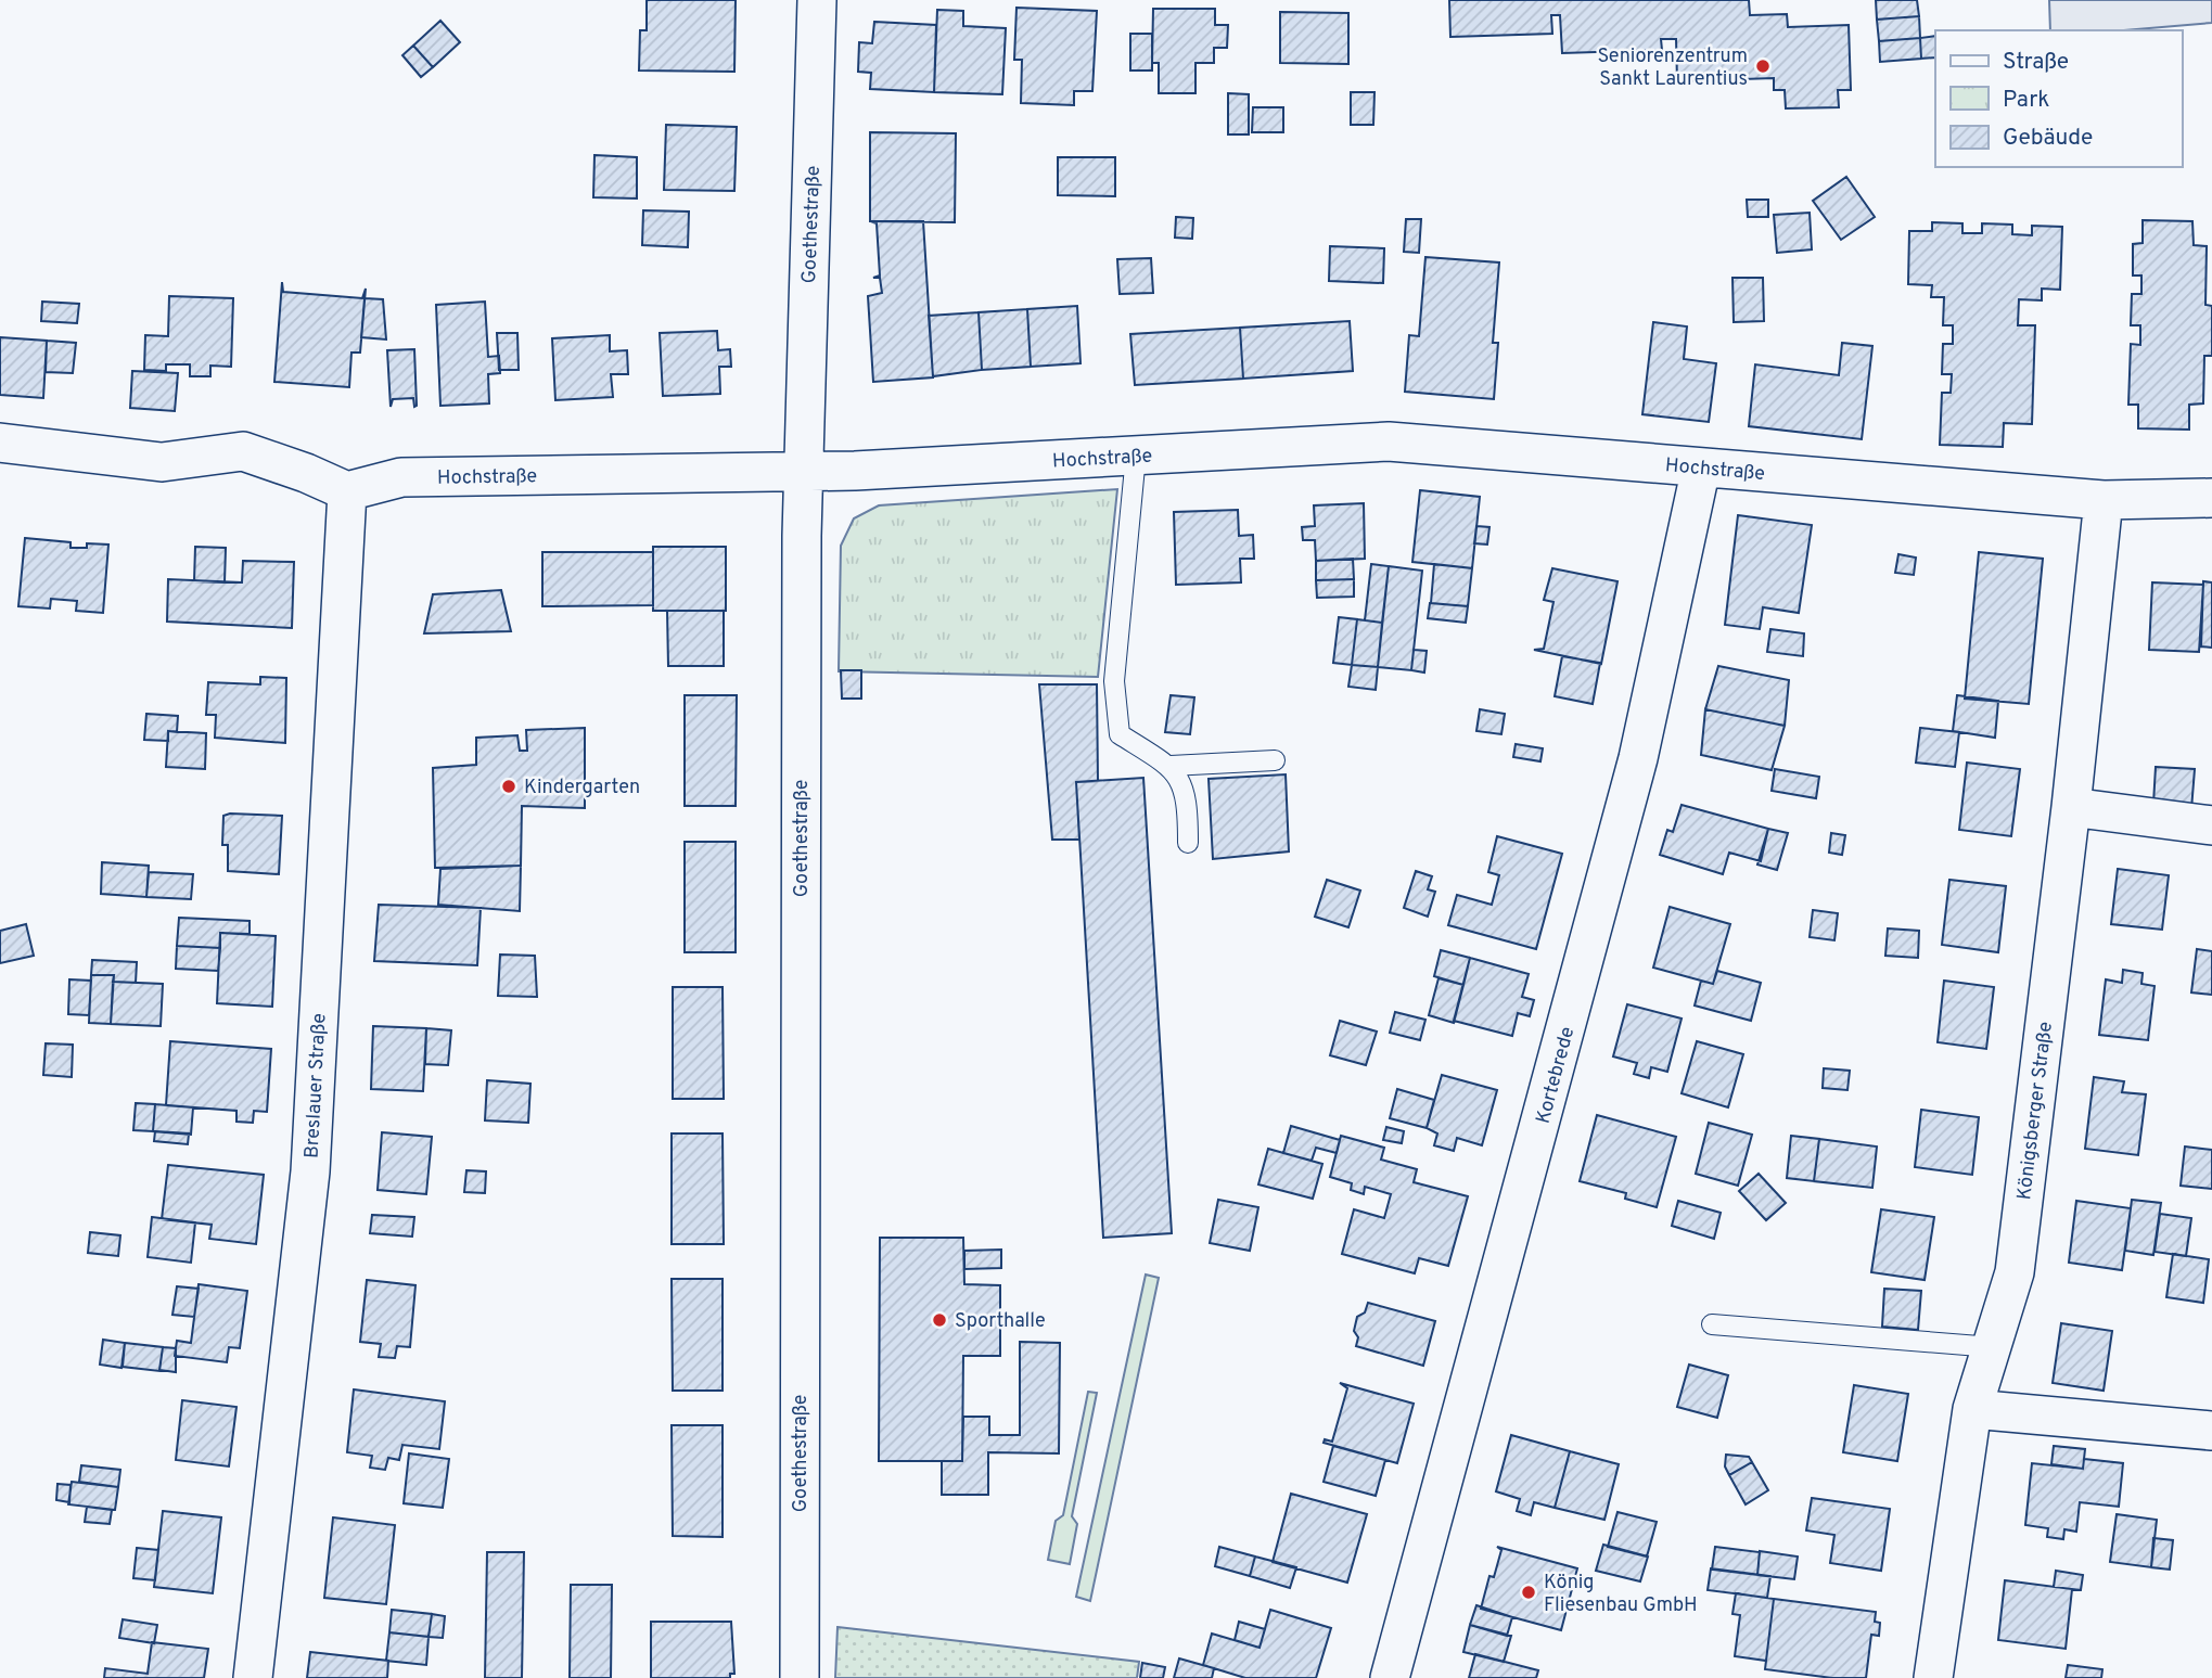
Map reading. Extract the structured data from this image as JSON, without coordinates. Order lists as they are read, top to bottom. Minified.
{"streets":{"street":["Goethestraße","Hochstraße","Kortebrede","Breslauer Straße","Königsberger Straße"]},"crossings":[["Goethestraße","Hochstraße"],["Hochstraße","Kortebrede"],["Hochstraße","Breslauer Straße"],["Hochstraße","Königsberger Straße"]],"places":["Seniorenzentrum Sankt Laurentius","Kindergarten","Sporthalle","König Fliesenbau GmbH"],"legend":["Straße","Park","Gebäude"]}
